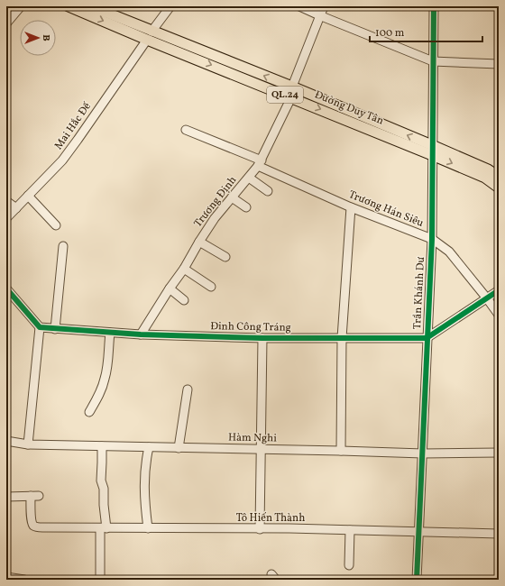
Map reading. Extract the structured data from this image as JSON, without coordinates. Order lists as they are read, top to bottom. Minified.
{"streets":{"main road":["QL.24","Đường Duy Tân"],"street":["Mai Hắc Đế","Trương Định","Trương Hán Siêu","Trần Khánh Dư","Đinh Công Tráng","Hàm Nghi","Tô Hiến Thành"]},"crossings":[["Đường Duy Tân","Mai Hắc Đế"],["Đường Duy Tân","Trương Định"],["Đường Duy Tân","Trần Khánh Dư"],["Trương Định","Trương Hán Siêu"],["Trương Định","Đinh Công Tráng"],["Trương Hán Siêu","Trần Khánh Dư"],["Trần Khánh Dư","Đinh Công Tráng"],["Trần Khánh Dư","Hàm Nghi"],["Trần Khánh Dư","Tô Hiến Thành"]],"scale_bar":"100 m","north":"right"}
